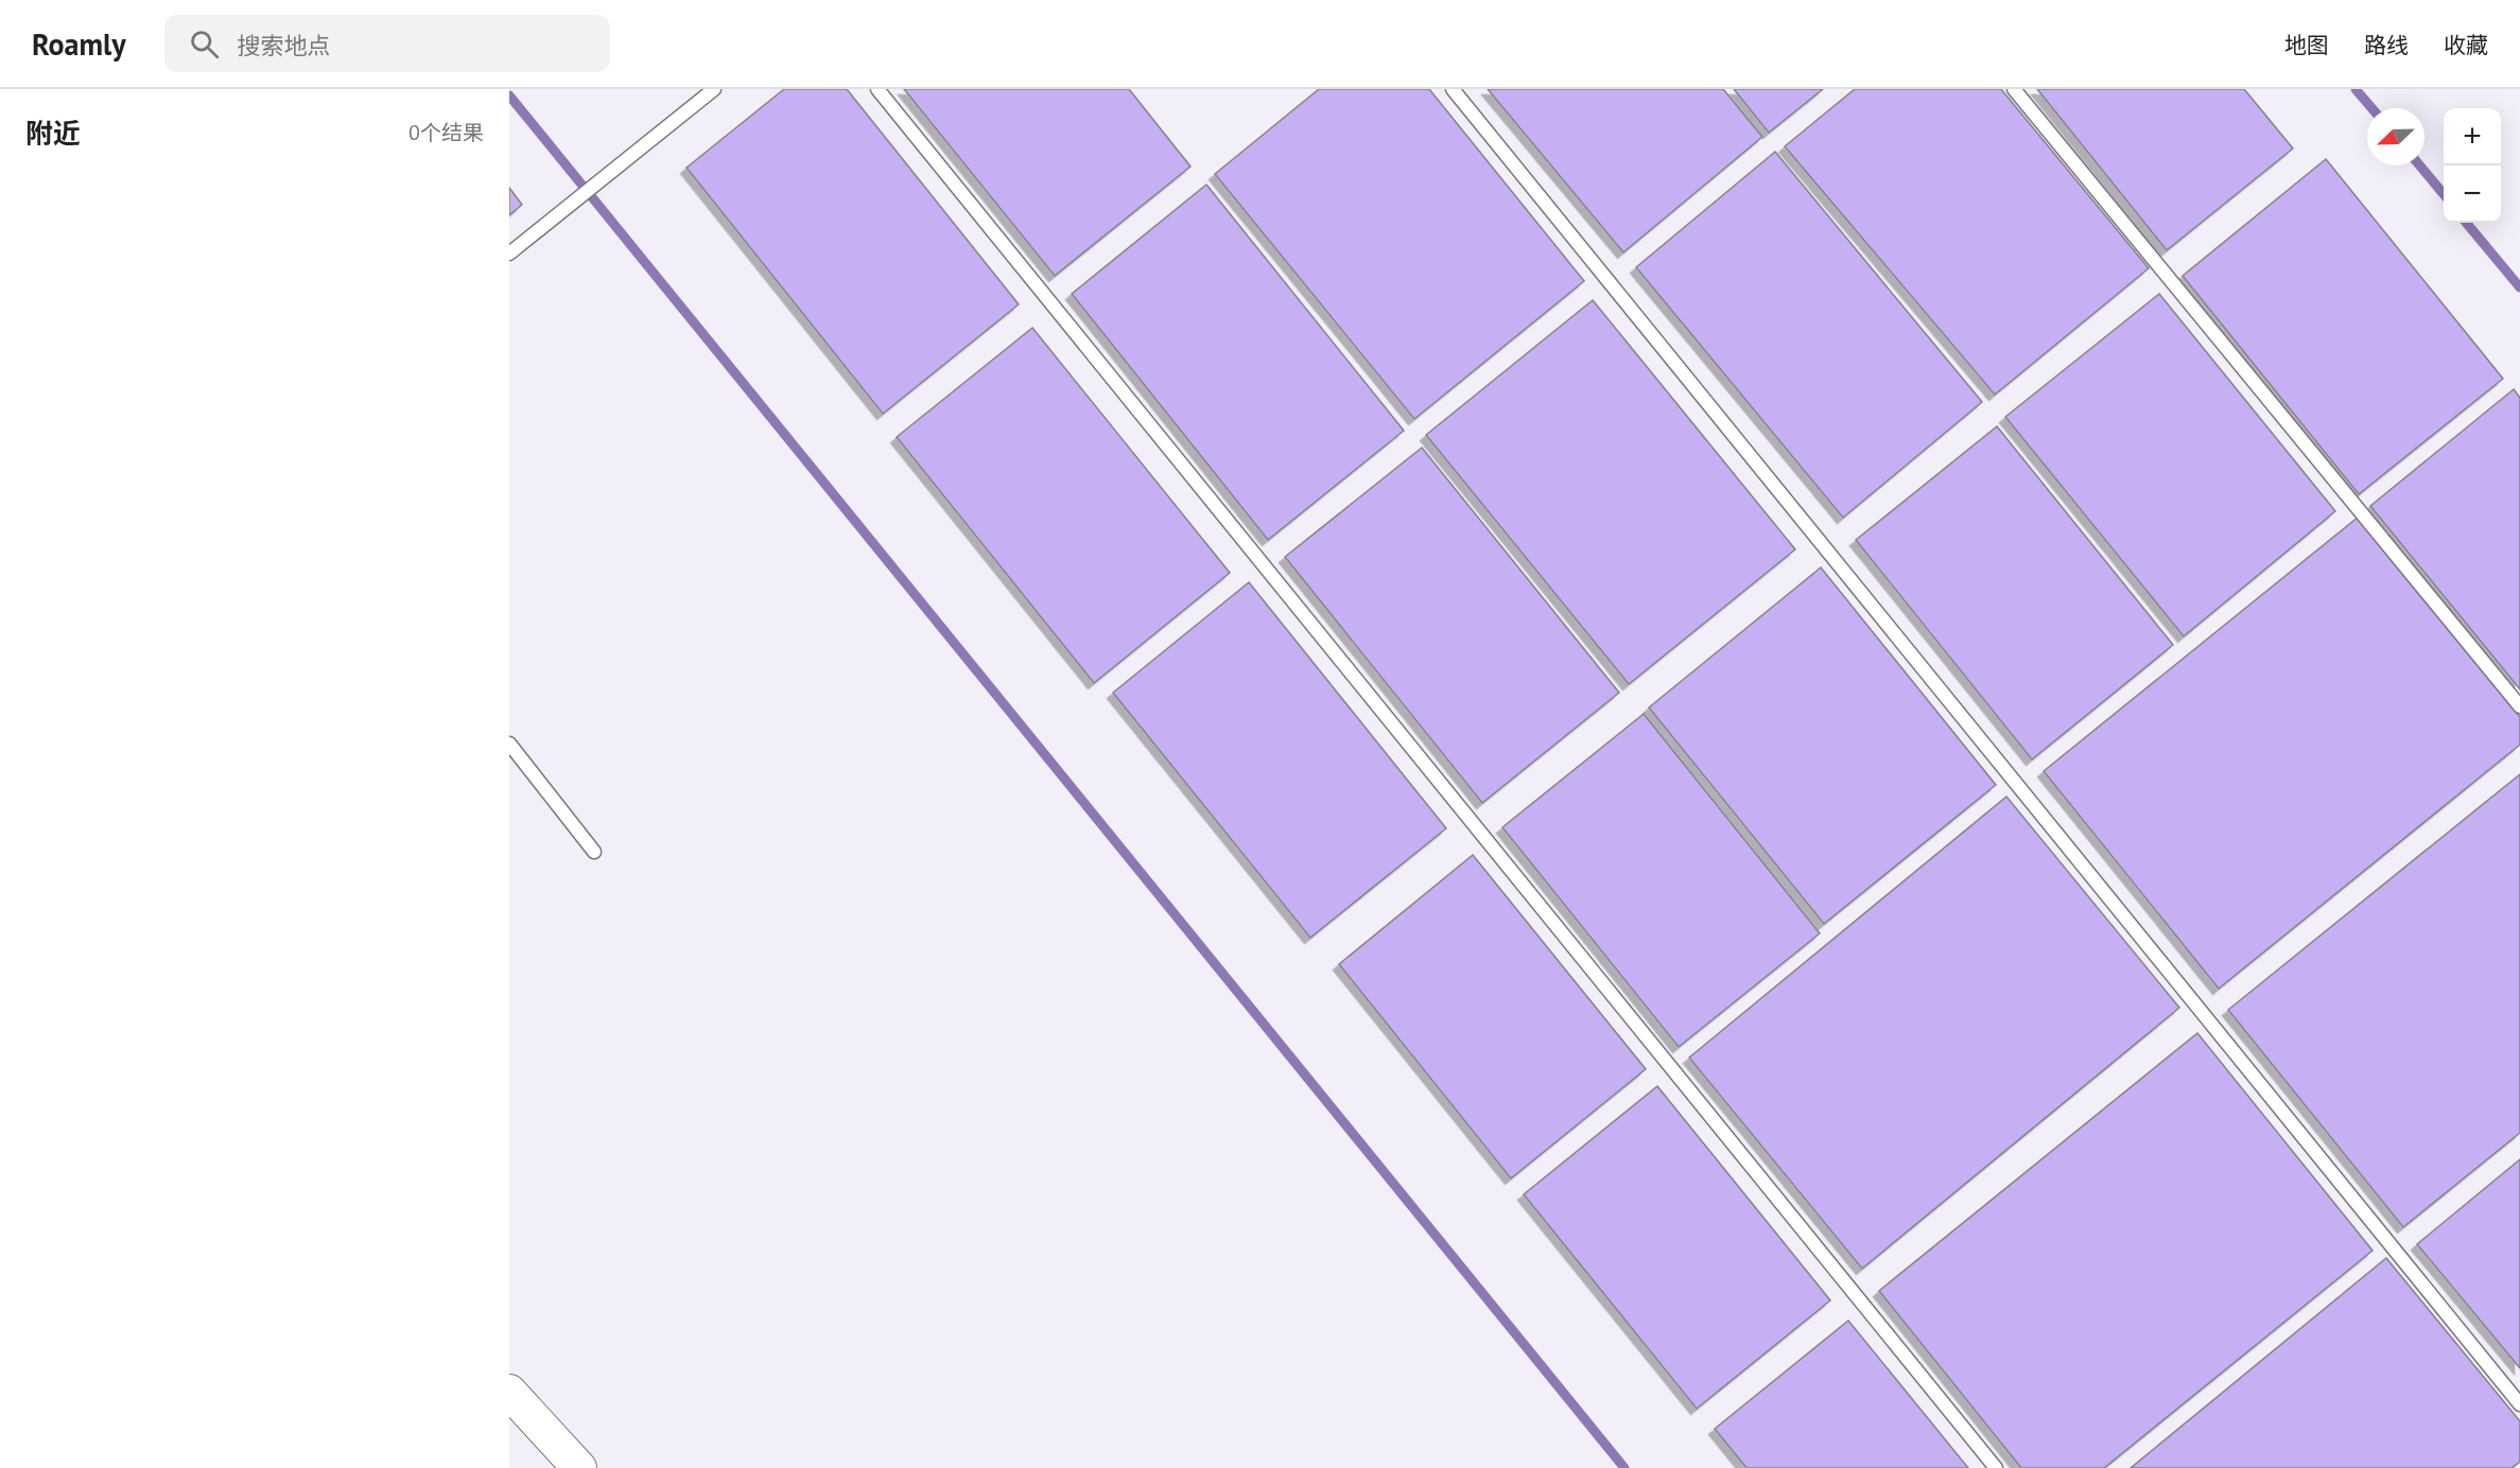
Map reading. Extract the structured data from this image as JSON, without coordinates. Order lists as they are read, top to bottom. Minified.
{"north":"bottom left","page":{"header":"Roamly","search":"搜索地点","nav":["地图","路线","收藏"],"heading":["附近","0个结果"],"map_buttons":["+","−"]}}
